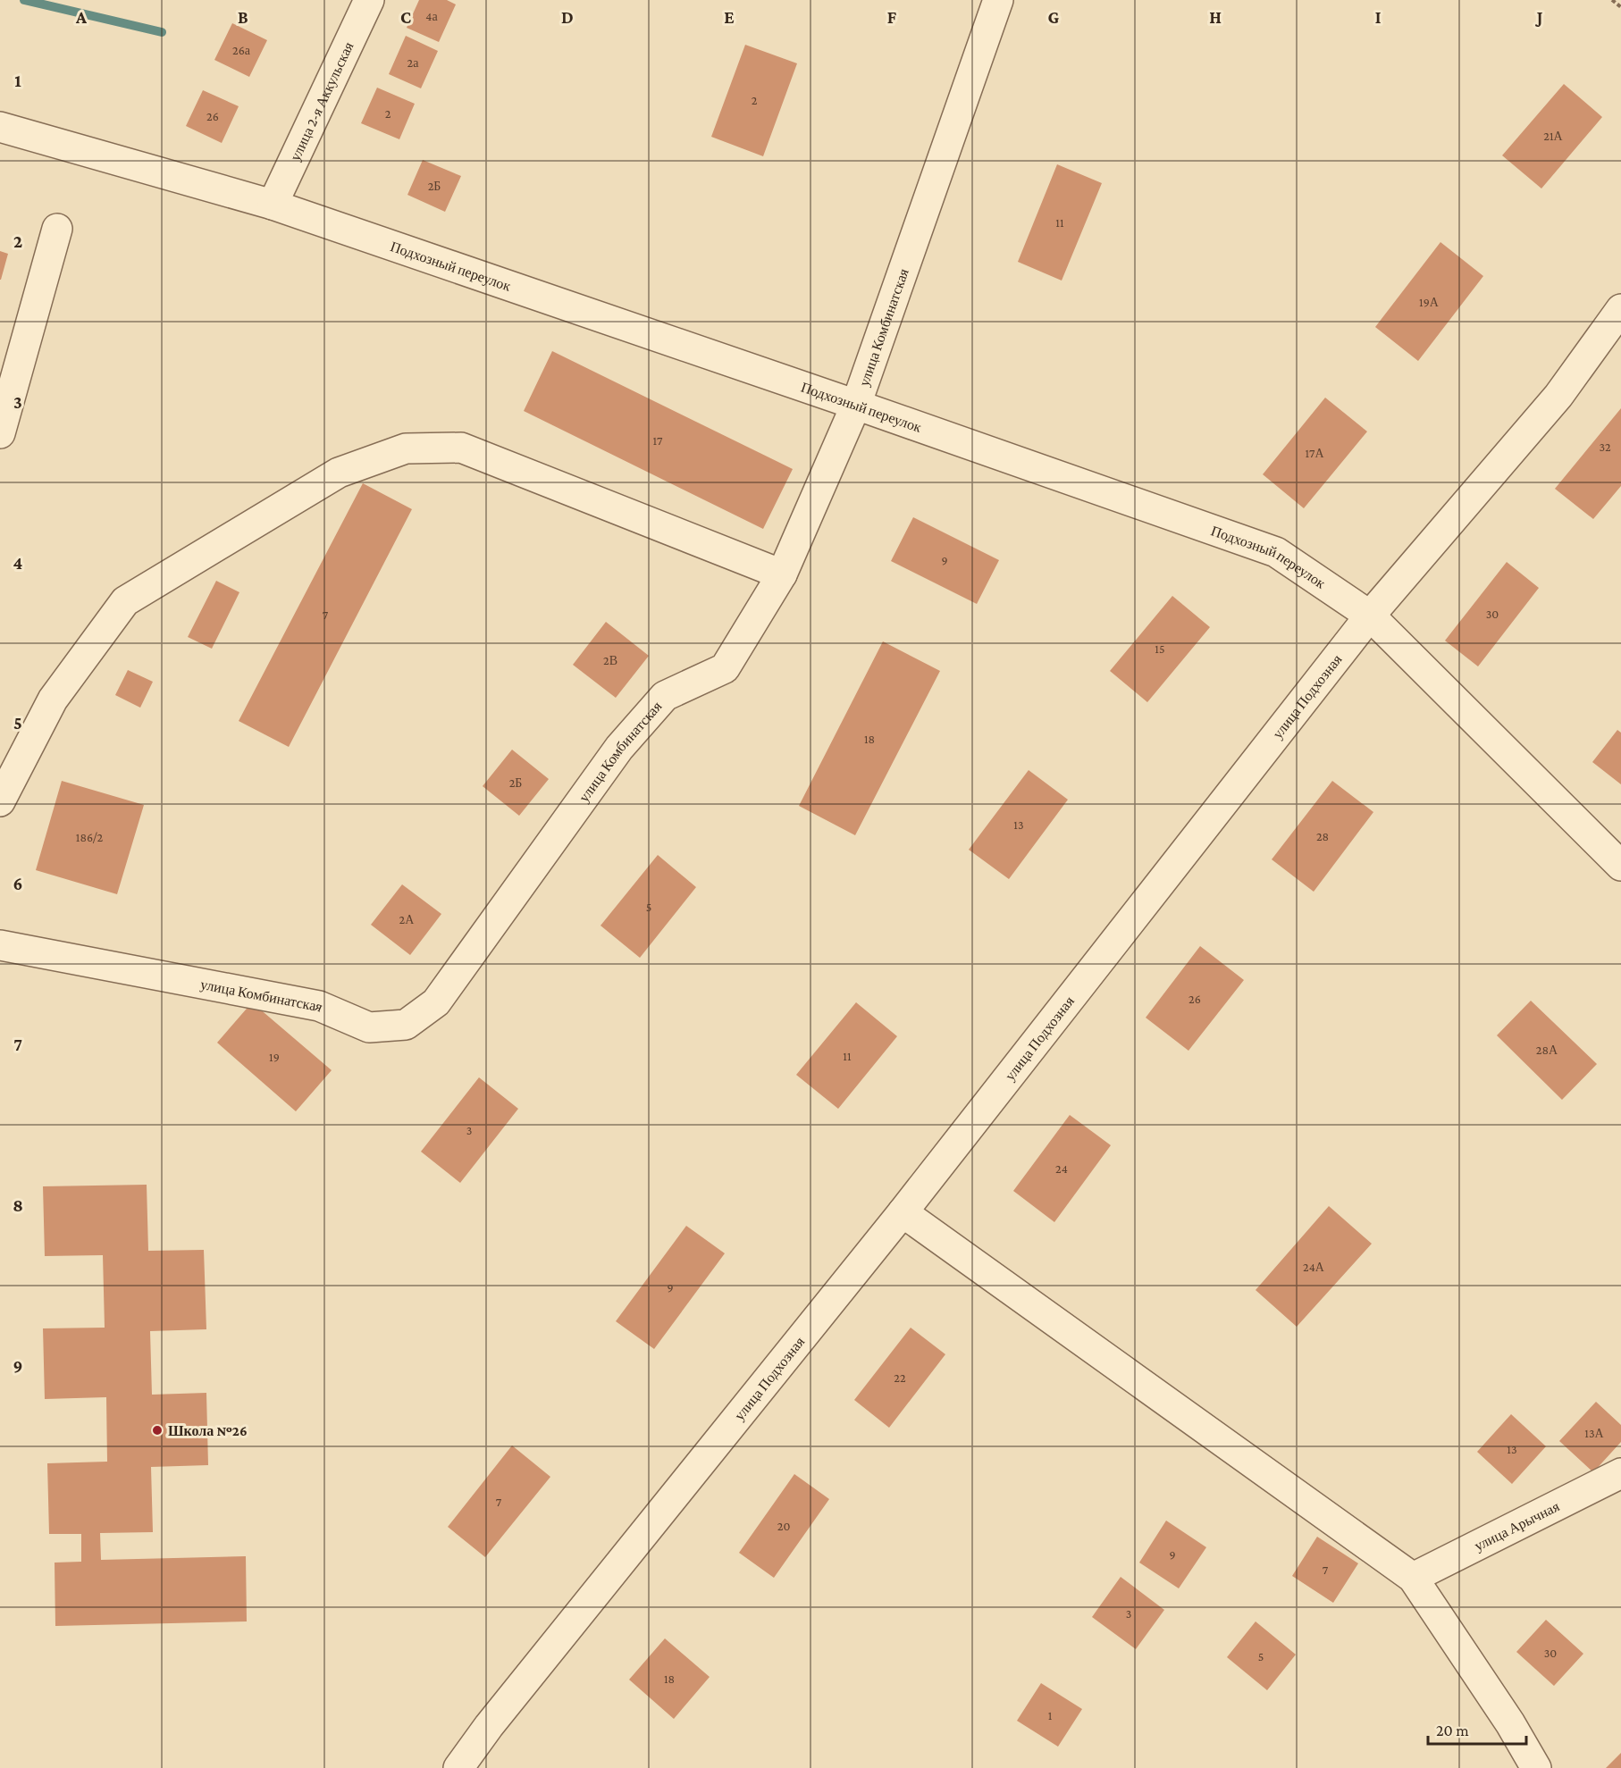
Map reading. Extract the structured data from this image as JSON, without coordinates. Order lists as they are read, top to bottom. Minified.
{"streets":{"street":["улица 2-я Аккульская","Подхозный переулок","улица Комбинатская","улица Подхозная","улица Арычная"]},"crossings":[["улица 2-я Аккульская","Подхозный переулок"],["Подхозный переулок","улица Комбинатская"],["Подхозный переулок","улица Подхозная"]],"places":["Школа №26"],"house_numbers":["4а","26а","2а","2","2","26","21А","2Б","11","19А","17","32","17А","9","30","7","15","2В","18","2Б","13","28","186/2","5","2А","26","28А","11","19","3","24","24А","9","22","13А","13","7","20","9","7","3","30","5","18","1"],"scale_bar":"20 m","grid":{"columns":["A","B","C","D","E","F","G","H","I","J"],"rows":["1","2","3","4","5","6","7","8","9"]}}
